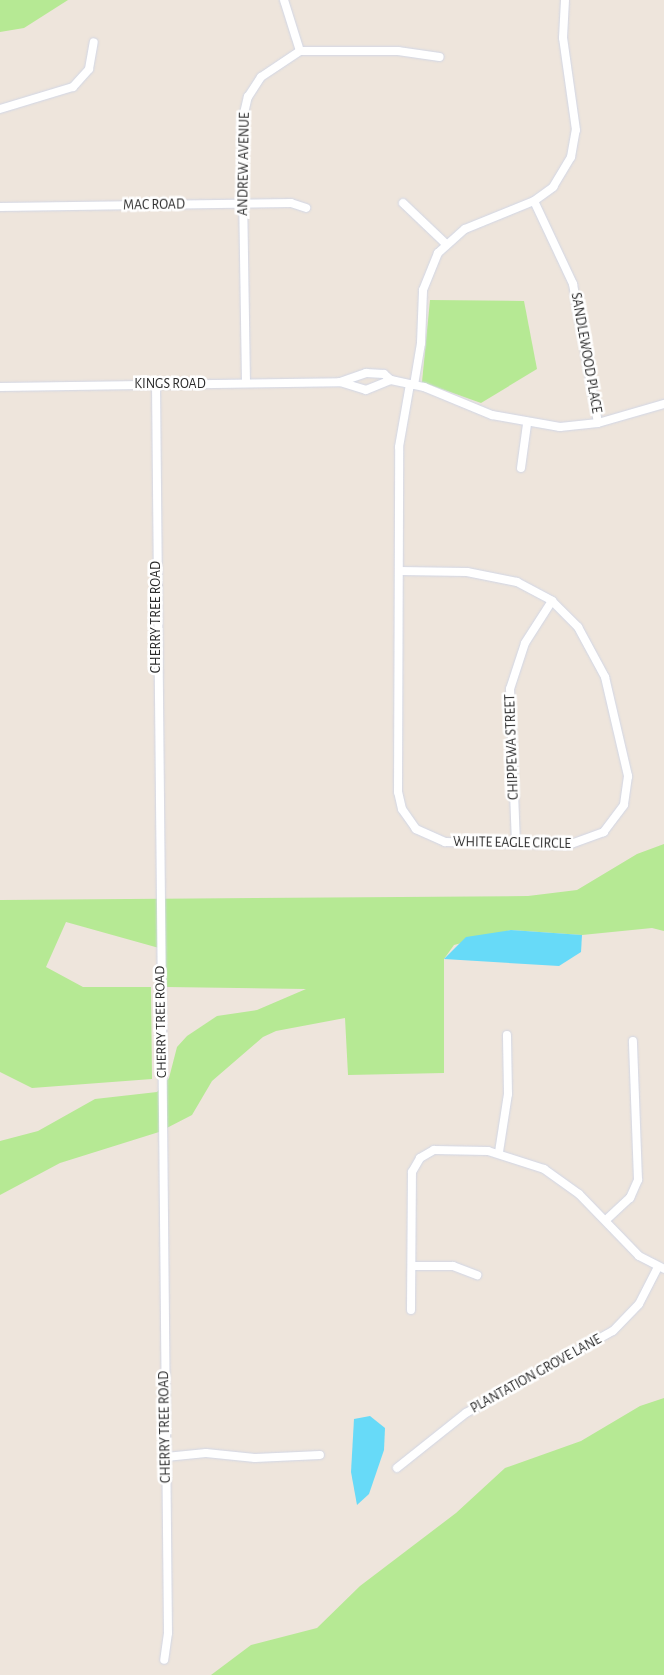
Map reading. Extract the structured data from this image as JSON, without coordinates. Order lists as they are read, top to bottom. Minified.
{"streets":{"street":["ANDREW AVENUE","MAC ROAD","SANDLEWOOD PLACE","KINGS ROAD","CHERRY TREE ROAD","CHIPPEWA STREET","WHITE EAGLE CIRCLE","PLANTATION GROVE LANE"]},"crossings":[["ANDREW AVENUE","MAC ROAD"],["ANDREW AVENUE","KINGS ROAD"],["KINGS ROAD","CHERRY TREE ROAD"],["CHIPPEWA STREET","WHITE EAGLE CIRCLE"]]}
